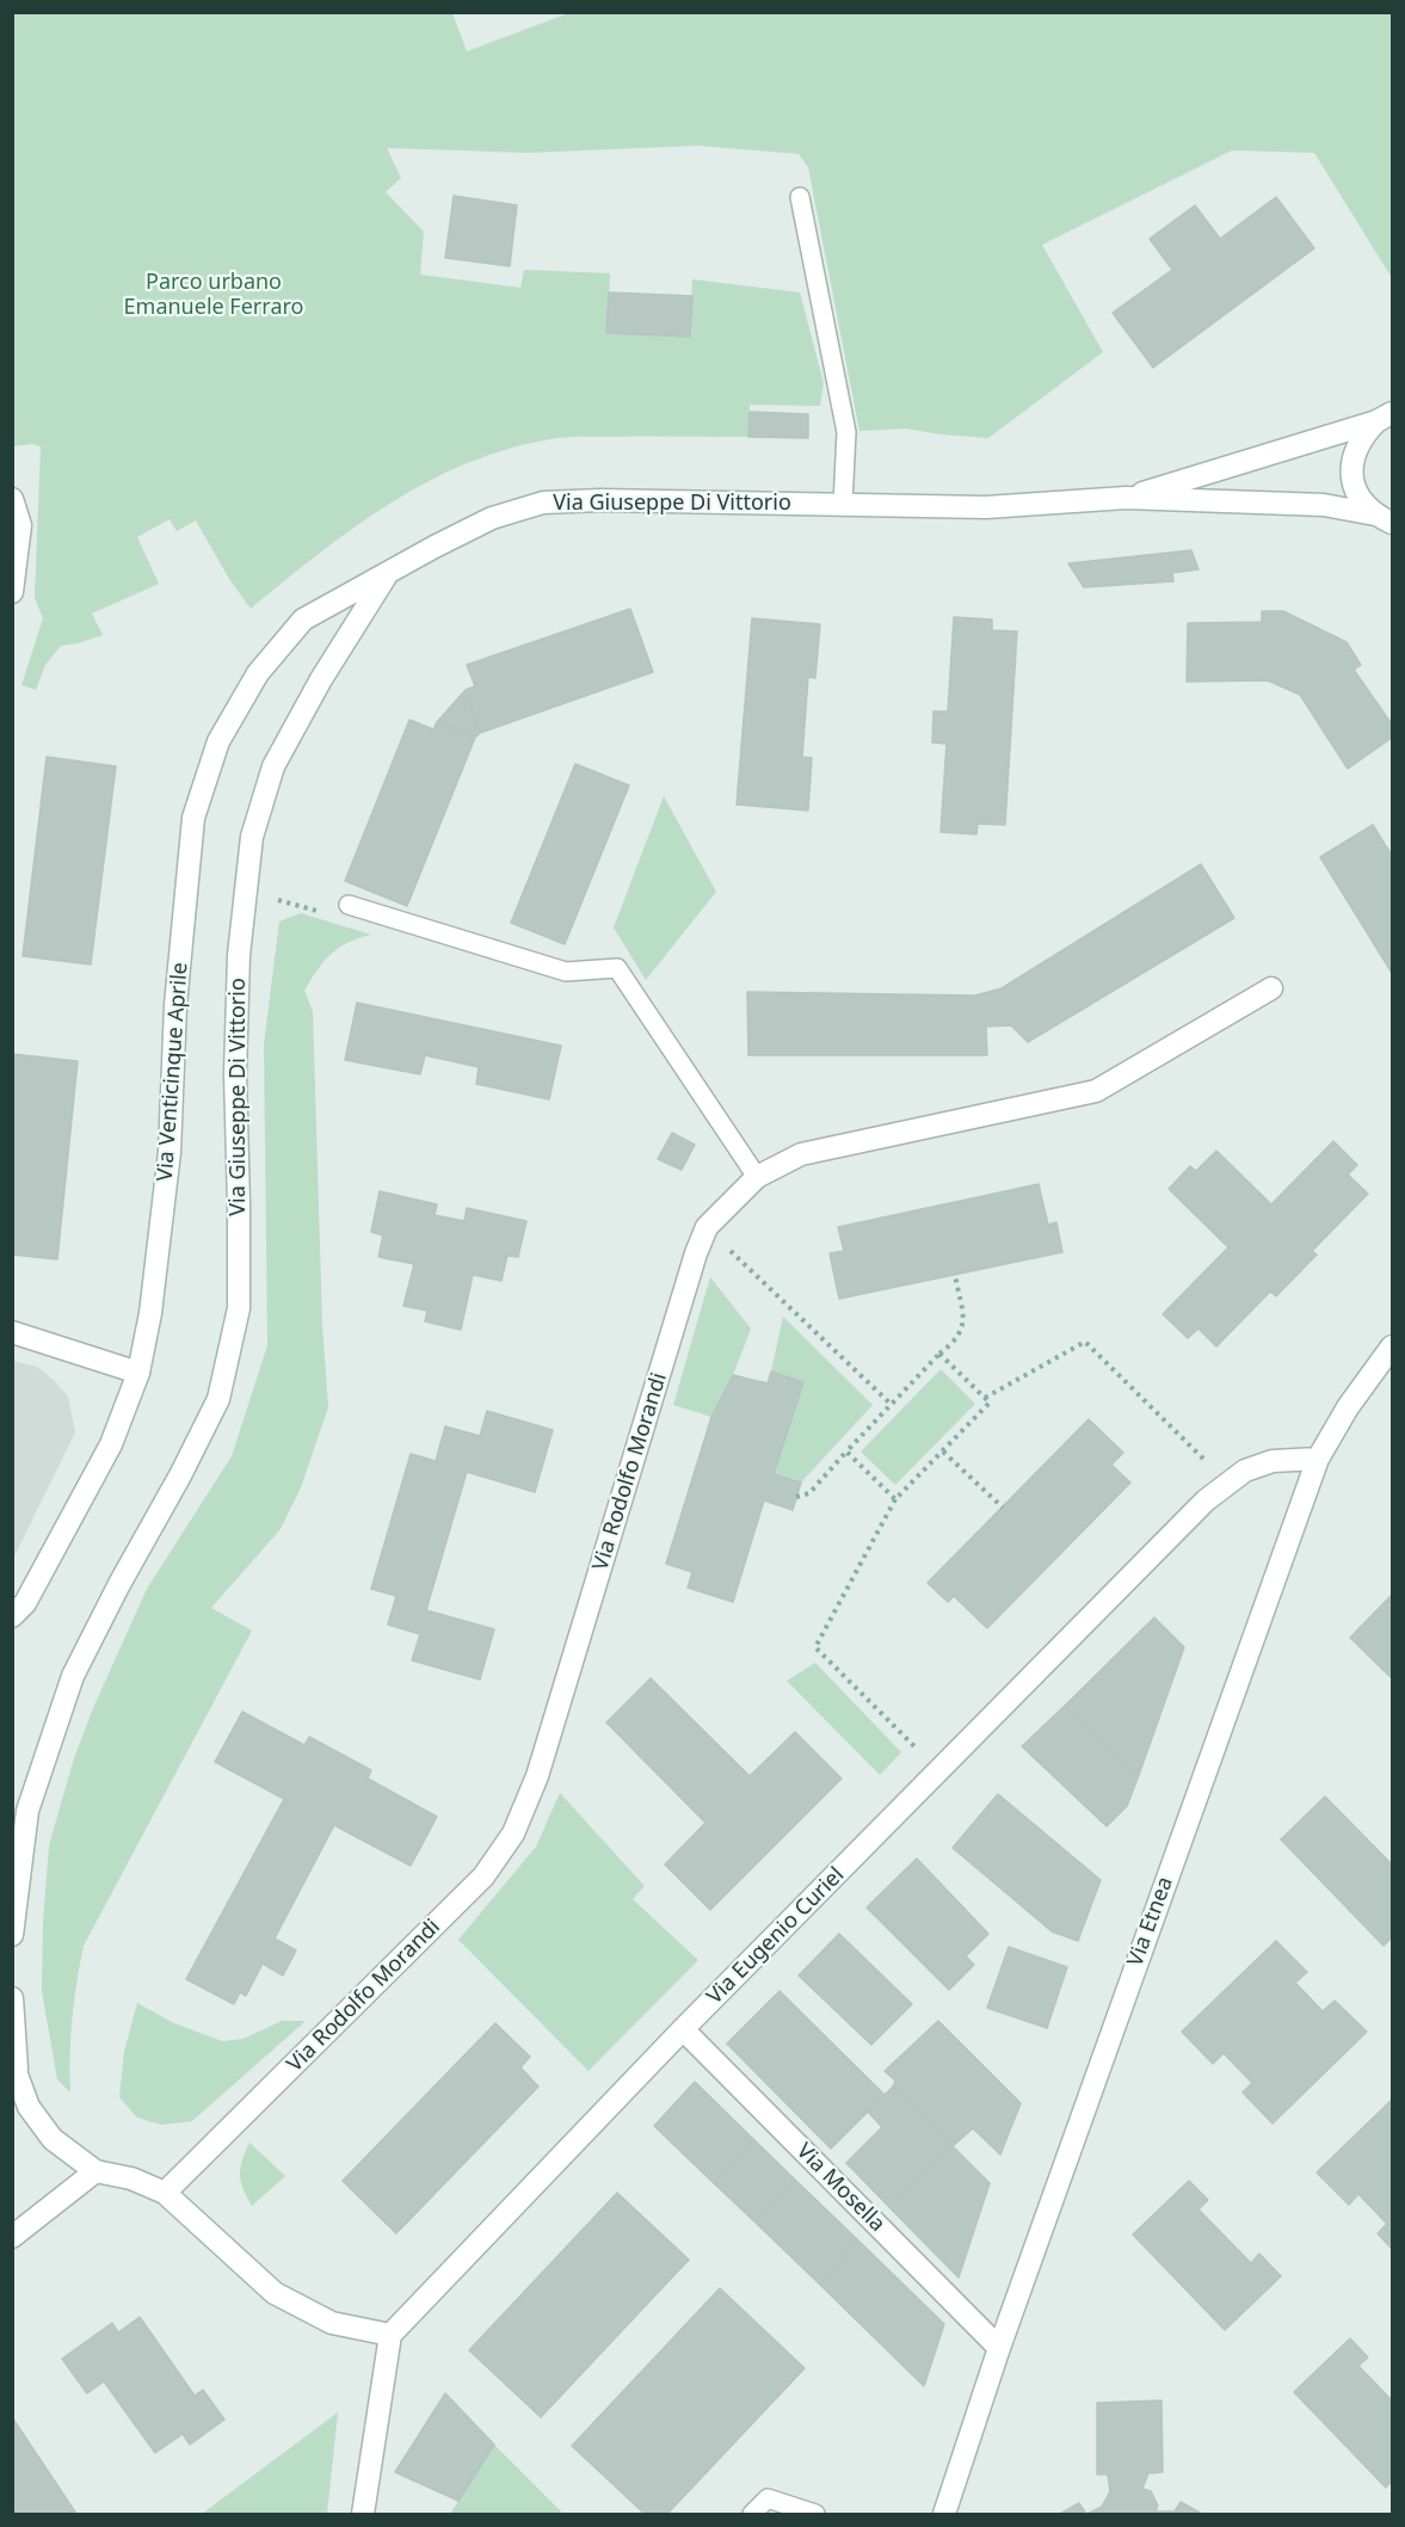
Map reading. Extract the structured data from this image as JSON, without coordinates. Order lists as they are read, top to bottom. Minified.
{"streets":{"street":["Via Giuseppe Di Vittorio","Via Venticinque Aprile","Via Rodolfo Morandi","Via Etnea","Via Eugenio Curiel","Via Mosella"]},"crossings":[["Via Giuseppe Di Vittorio","Via Venticinque Aprile"],["Via Etnea","Via Eugenio Curiel"],["Via Etnea","Via Mosella"],["Via Eugenio Curiel","Via Mosella"]],"parks":["Parco urbano Emanuele Ferraro"]}
